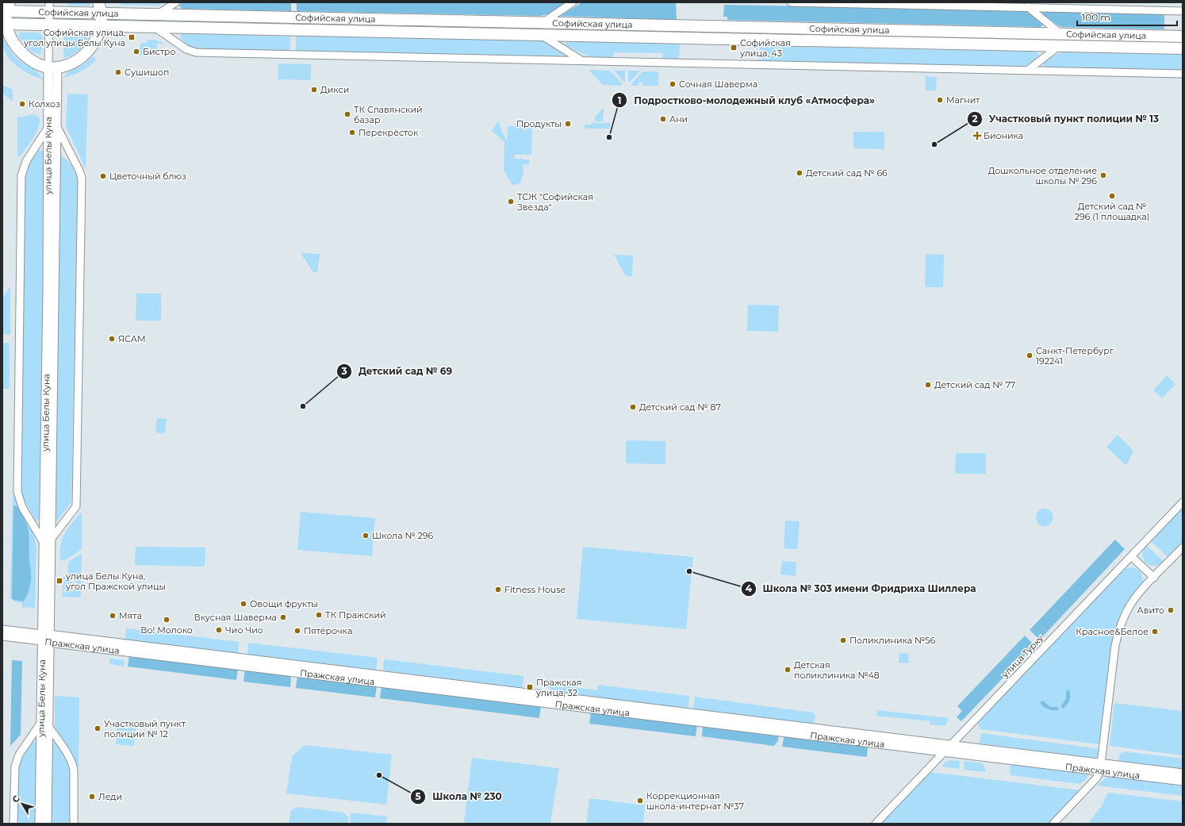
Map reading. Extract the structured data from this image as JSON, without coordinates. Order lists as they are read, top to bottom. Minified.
{"streets":{"main road":["Софийская улица"],"street":["улица Белы Куна","Пражская улица","улица Турку"]},"crossings":[["Софийская улица","улица Белы Куна"],["улица Белы Куна","Пражская улица"],["Пражская улица","улица Турку"]],"places":{"transit":["Софийская улица, угол улицы Белы Куна","Софийская улица, 43","улица Белы Куна, угол Пражской улицы","Пражская улица, 32"],"other":["Бистро","Сушишоп","Сочная Шаверма","Дикси","Магнит","Колхоз","ТК Славянский базар","Ани","Продукты","Перекрёсток","Подростково-молодежный клуб «Атмосфера»","Участковый пункт полиции № 13","Детский сад № 66","Дошкольное отделение школы № 296","Цветочный блюз","Детский сад № 296 (1 площадка)","ТСЖ \"Софийская Звезда\"","ЯСАМ","Санкт-Петербург 192241","Детский сад № 77","Детский сад № 69","Детский сад № 87","Школа № 296","Школа № 303 имени Фридриха Шиллера","Fitness House","Овощи фрукты","Авито","ТК Пражский","Мята","Вкусная Шаверма","Во! Молоко","Чио Чио","Пятёрочка","Красное&Белое","Поликлиника №56","Детская поликлиника №48","Участковый пункт полиции № 12","Школа № 230","Леди","Коррекционная школа-интернат №37"],"health":["Бионика"]},"scale_bar":"100 m","north":"top left"}
